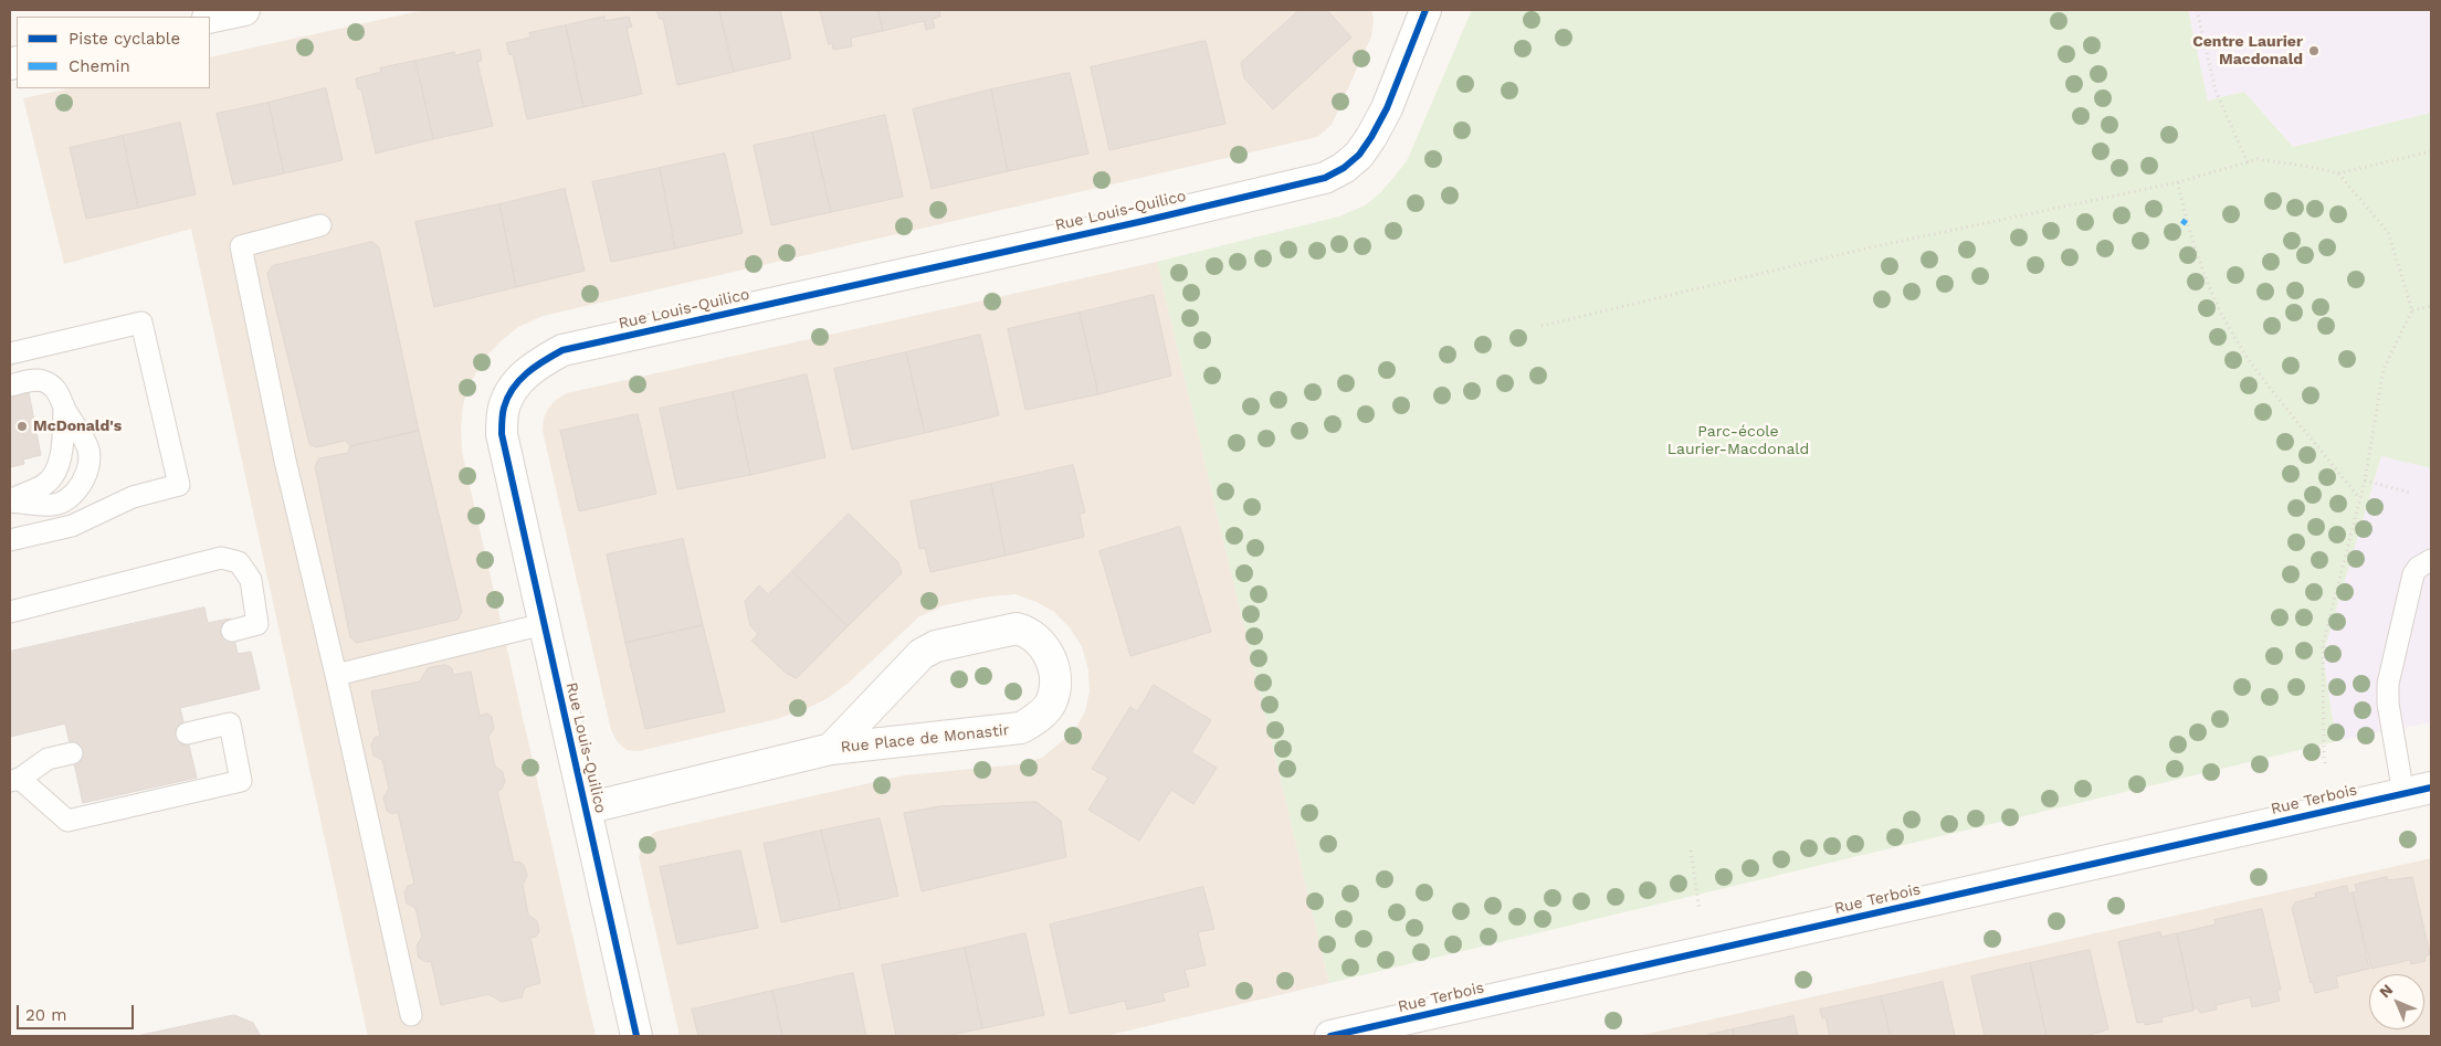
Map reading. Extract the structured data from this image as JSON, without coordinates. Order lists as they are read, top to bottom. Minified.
{"streets":{"street":["Rue Louis-Quilico","Rue Place de Monastir","Rue Terbois"]},"crossings":[["Rue Louis-Quilico","Rue Place de Monastir"]],"parks":["Parc-école Laurier-Macdonald"],"places":["Centre Laurier Macdonald","McDonald's"],"legend":["Piste cyclable","Chemin"],"scale_bar":"20 m","north":"top left"}
